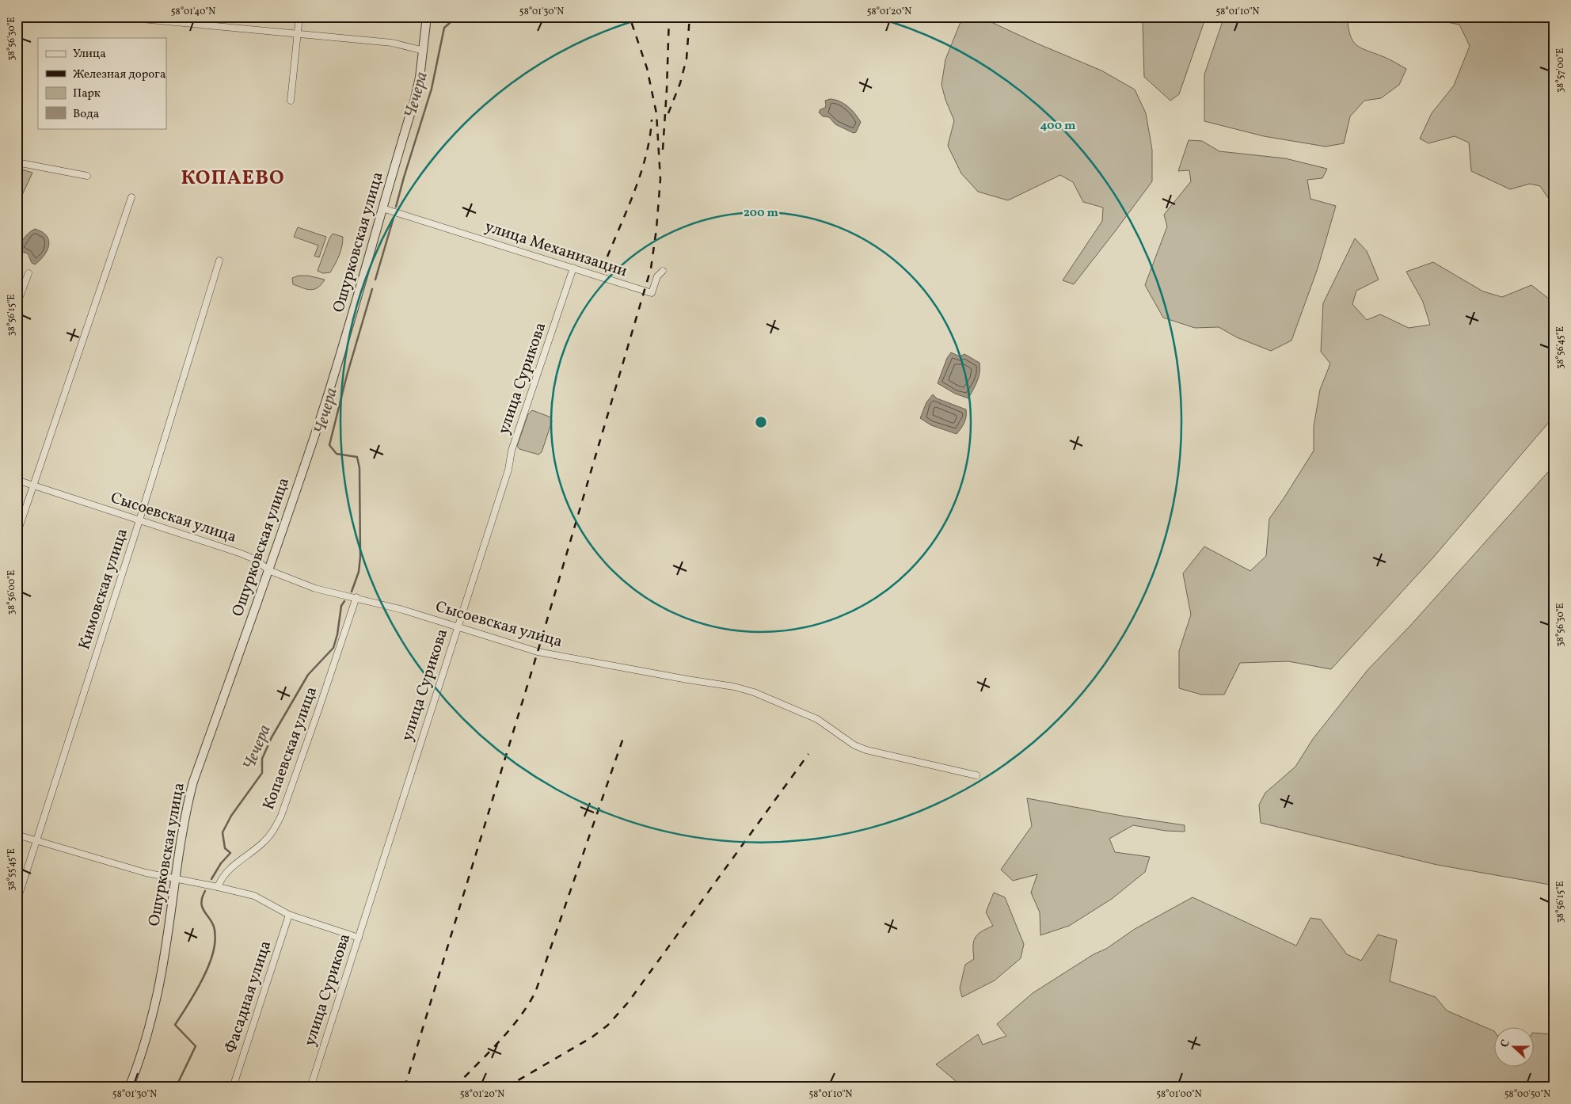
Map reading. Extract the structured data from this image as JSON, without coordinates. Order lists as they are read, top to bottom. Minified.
{"streets":{"street":["Ошурковская улица","улица Механизации","улица Сурикова","Сысоевская улица","Кимовская улица","Копаевская улица","Фасадная улица"]},"crossings":[["Ошурковская улица","улица Механизации"],["Ошурковская улица","Сысоевская улица"],["улица Механизации","улица Сурикова"],["улица Сурикова","Сысоевская улица"],["Сысоевская улица","Кимовская улица"],["Сысоевская улица","Копаевская улица"]],"districts":["КОПАЕВО"],"water":["Чечера"],"legend":["Улица","Железная дорога","Парк","Вода"],"north":"left","coordinates":["58°01'40\"N","58°01'30\"N","58°01'20\"N","58°01'10\"N","38°56'30\"E","38°57'00\"E","38°56'15\"E","38°56'45\"E","38°56'00\"E","38°55'45\"E","58°01'00\"N","58°00'50\"N"],"rings":["400 m","200 m"]}
